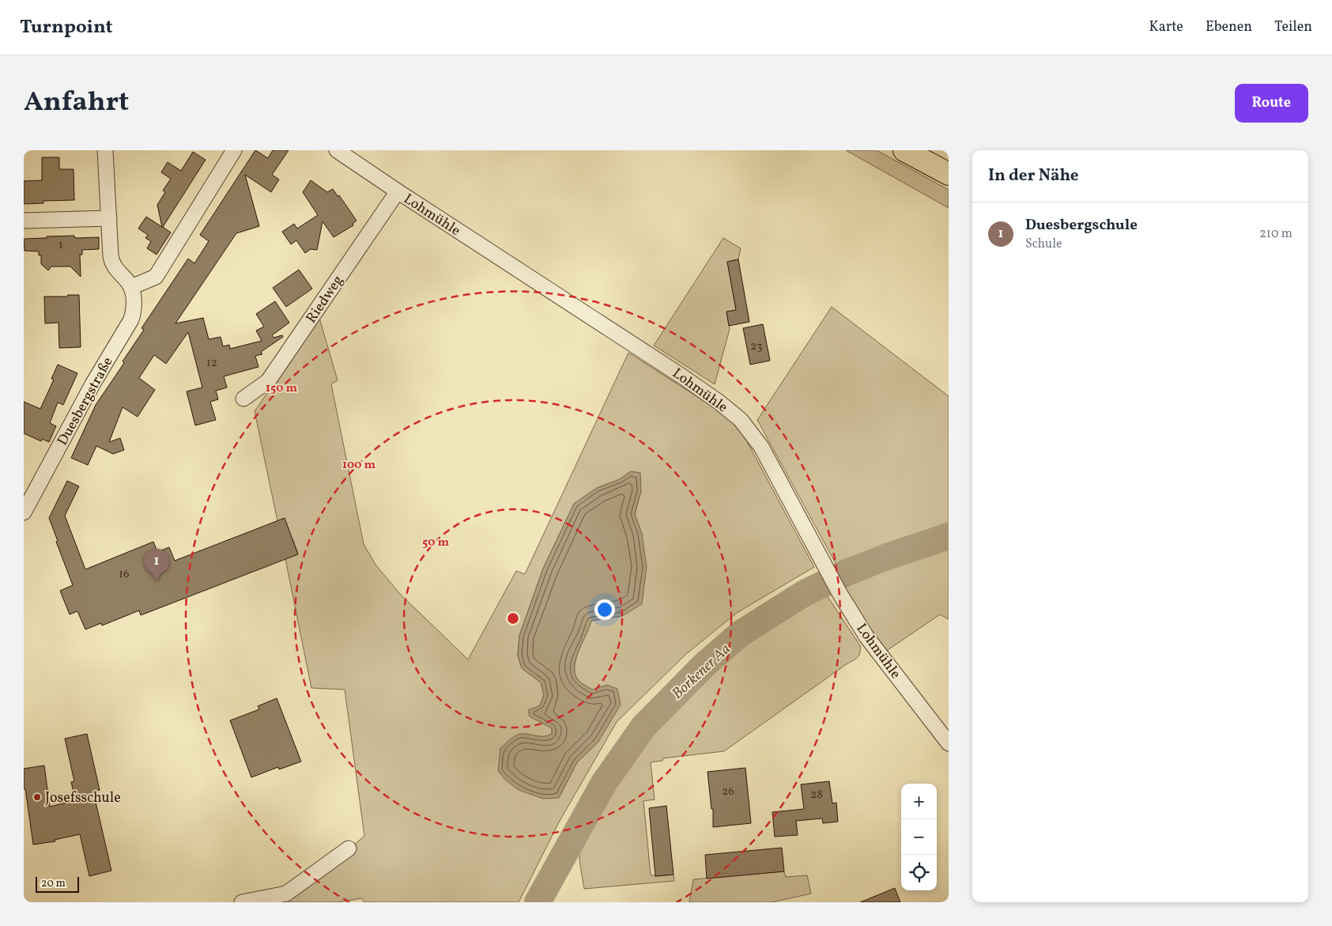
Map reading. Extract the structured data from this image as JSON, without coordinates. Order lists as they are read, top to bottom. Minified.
{"streets":{"street":["Lohmühle","Riedweg","Duesbergstraße"]},"crossings":[["Lohmühle","Riedweg"]],"water":["Borkener Aa"],"places":["Josefsschule"],"house_numbers":["1","23","12","16","26","28"],"scale_bar":"20 m","page":{"header":"Turnpoint","nav":["Karte","Ebenen","Teilen"],"title":"Anfahrt","buttons":"Route","heading":"In der Nähe","list":[{"mark":"1","name":"Duesbergschule","note":"Schule","value":"210 m"}],"pins":"1","map_buttons":["+","−"],"scale":"20 m"},"rings":["150 m","100 m","50 m"]}
